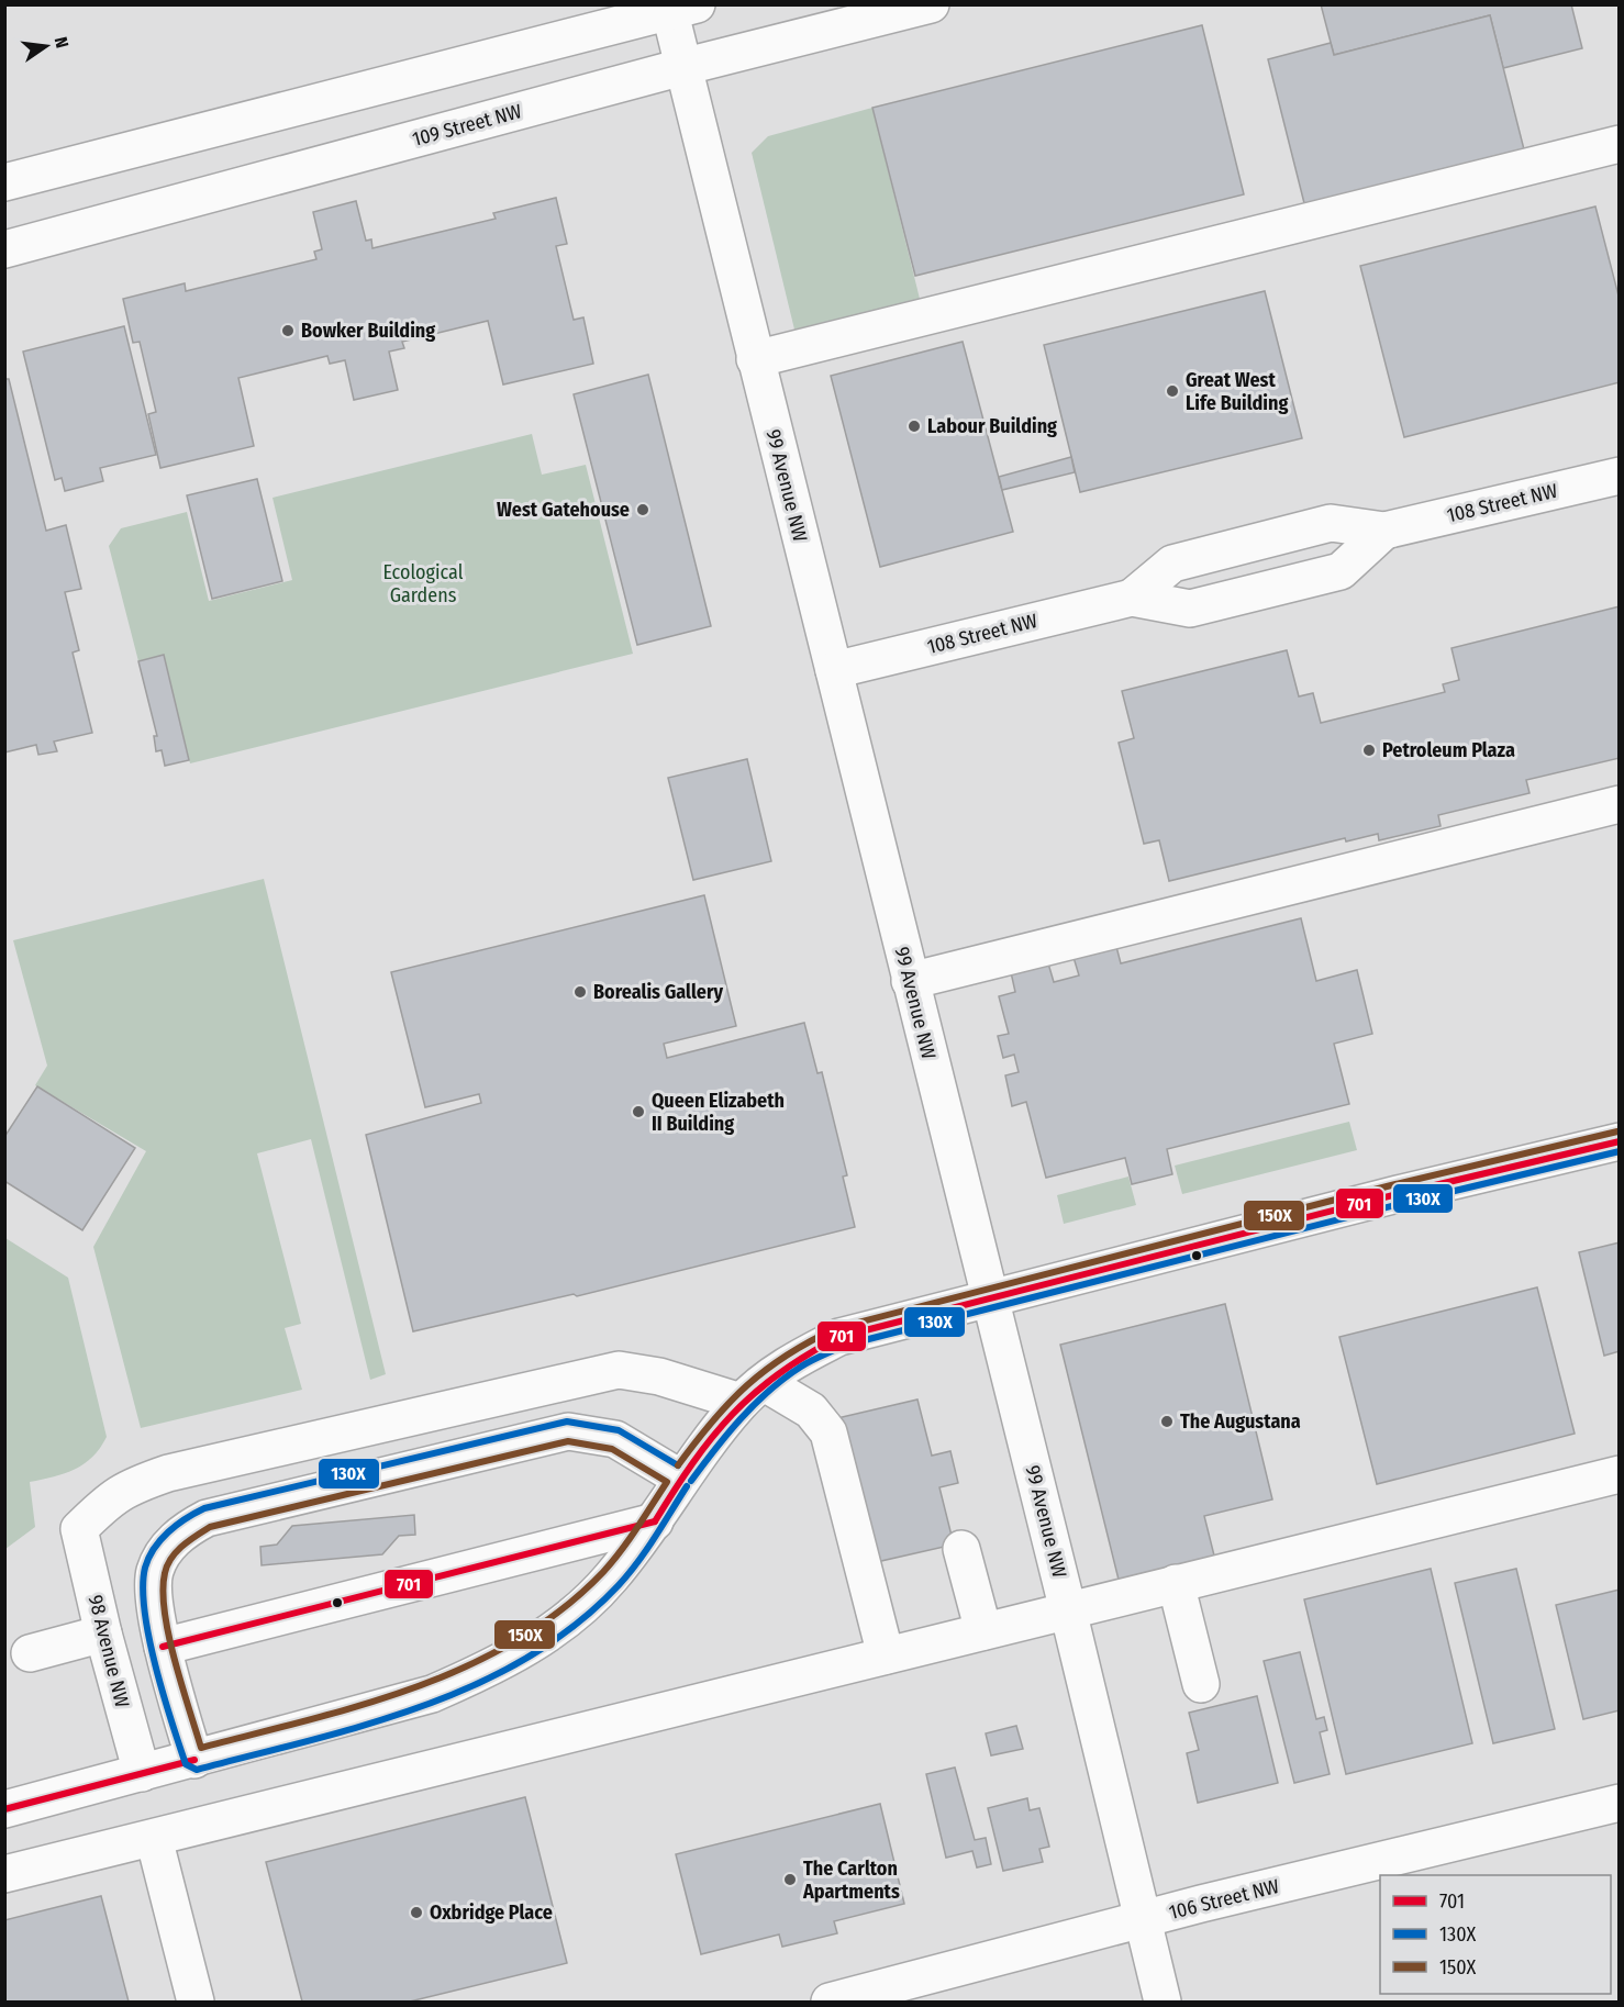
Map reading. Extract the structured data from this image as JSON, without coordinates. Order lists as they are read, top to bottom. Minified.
{"streets":{"street":["109 Street NW","99 Avenue NW","108 Street NW","98 Avenue NW","106 Street NW"]},"crossings":[["109 Street NW","99 Avenue NW"],["99 Avenue NW","108 Street NW"],["99 Avenue NW","106 Street NW"]],"parks":["Ecological Gardens"],"places":["Bowker Building","Great West Life Building","Labour Building","West Gatehouse","Petroleum Plaza","Borealis Gallery","Queen Elizabeth II Building","The Augustana","The Carlton Apartments","Oxbridge Place"],"lines":["transit line 150X","transit line 701","transit line 130X"],"legend":["701","130X","150X"],"north":"right"}
